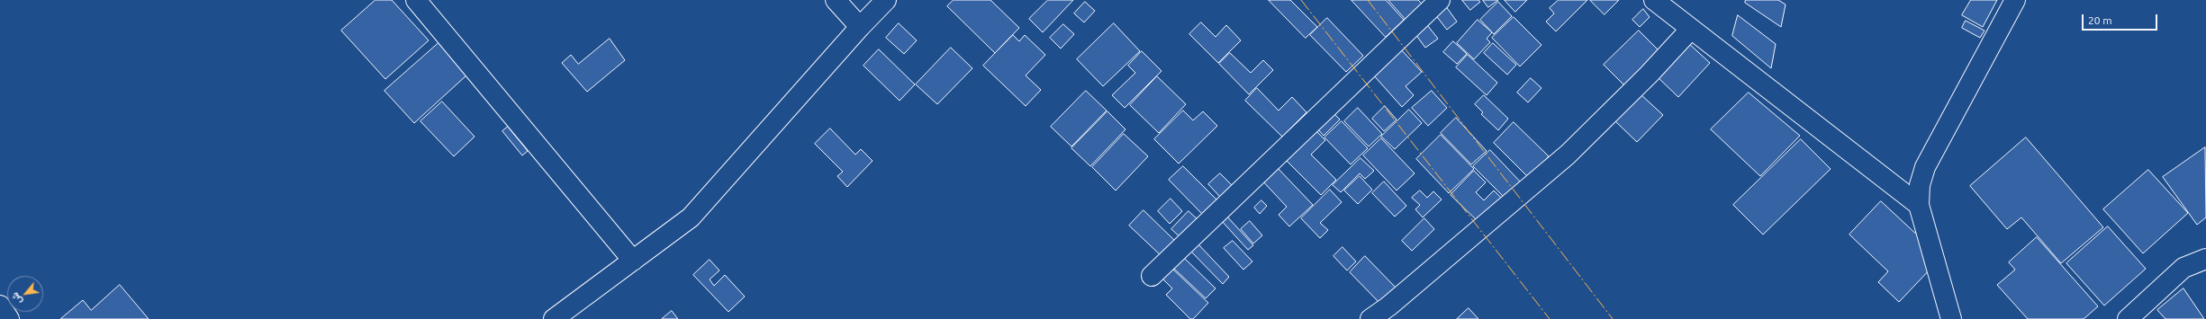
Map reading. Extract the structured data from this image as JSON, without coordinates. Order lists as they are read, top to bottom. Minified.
{"scale_bar":"20 m","north":"bottom left"}
